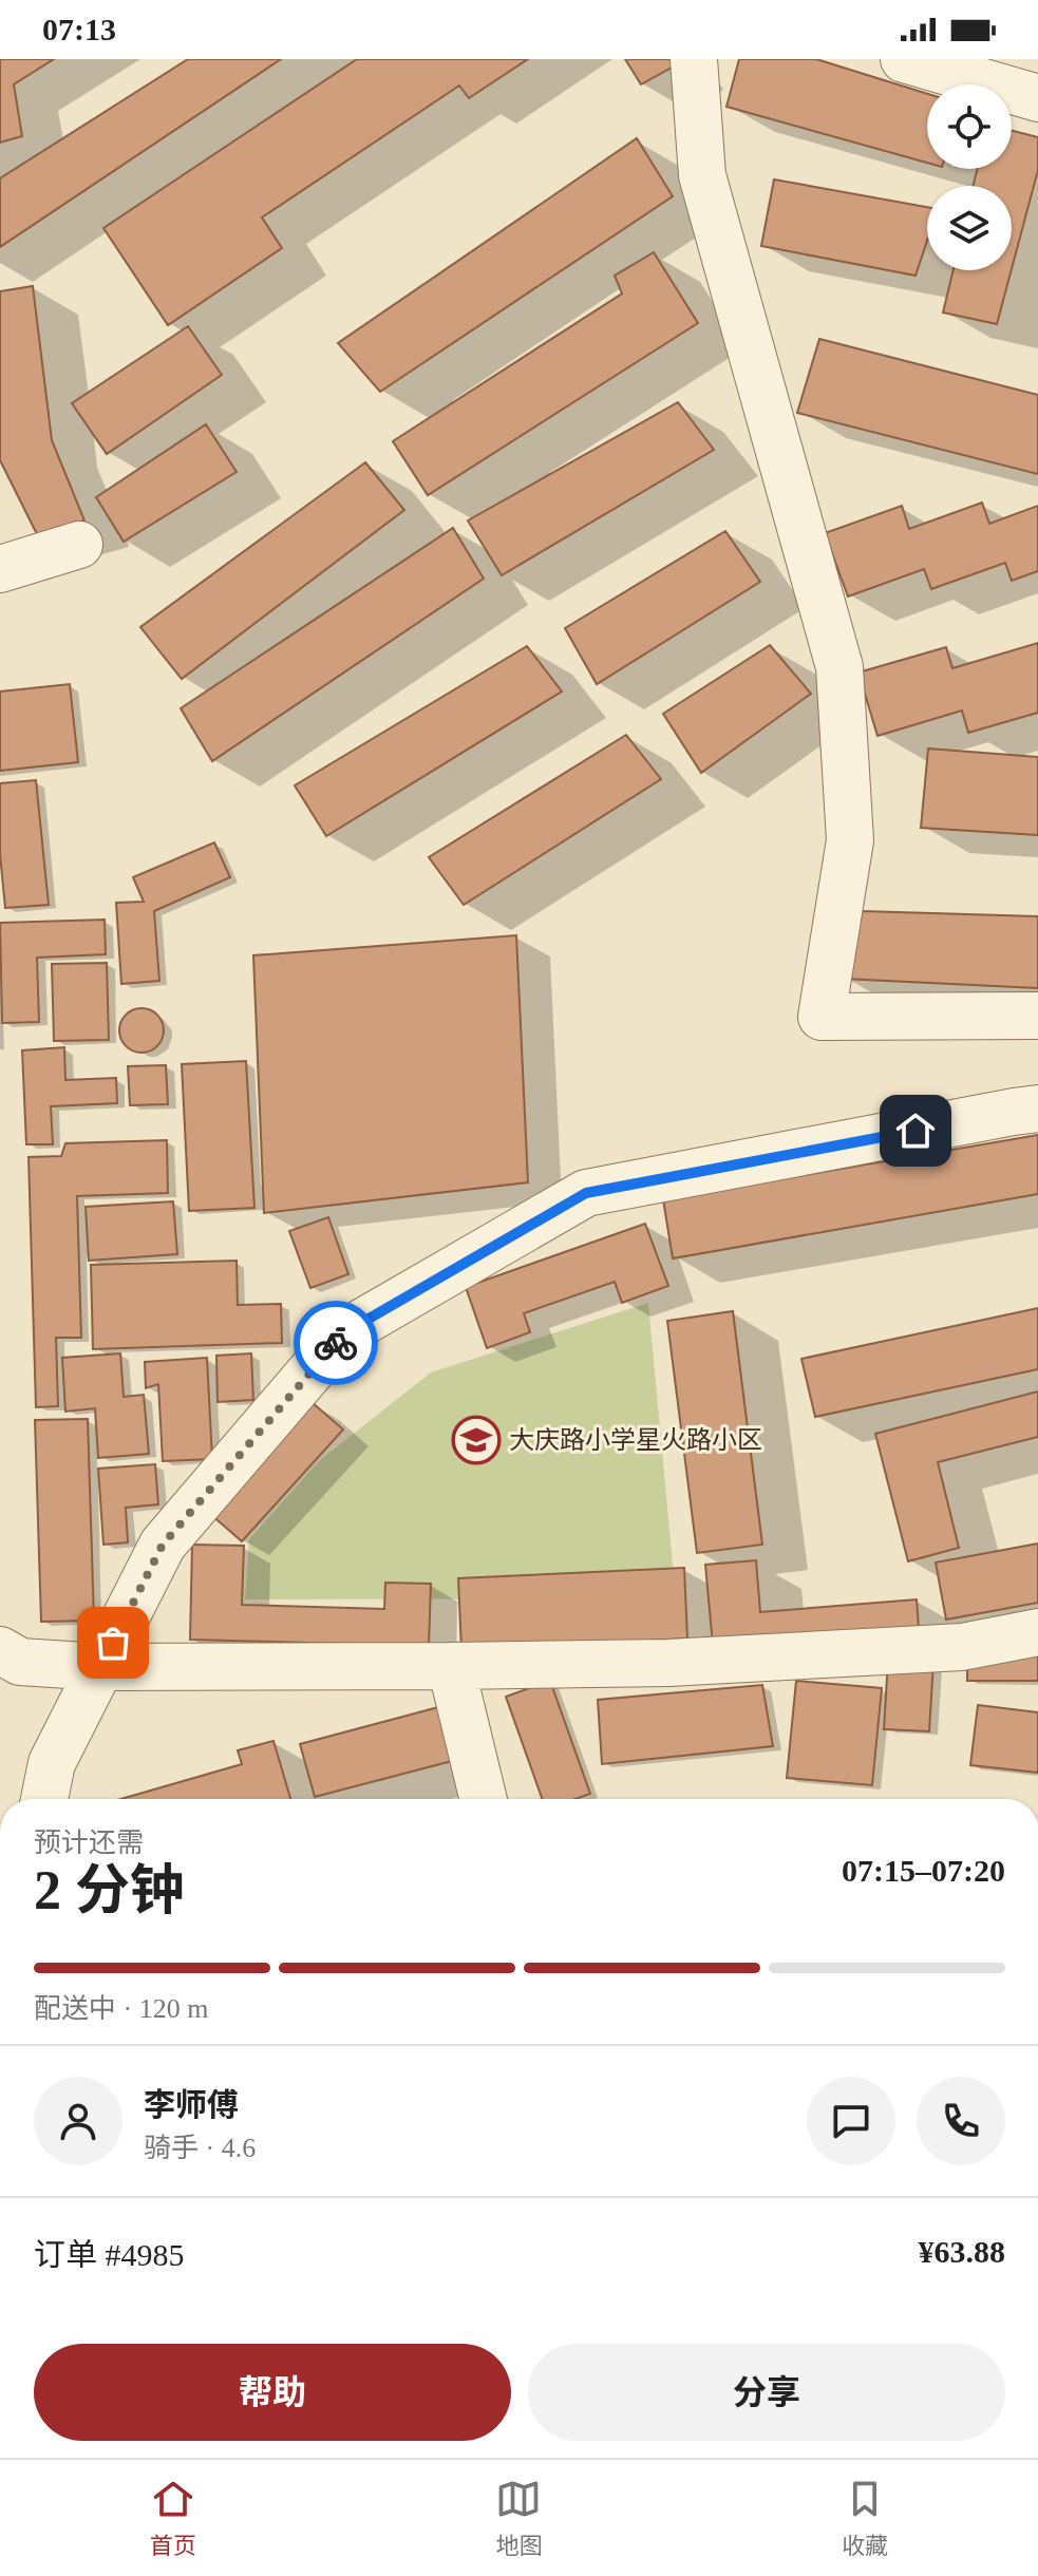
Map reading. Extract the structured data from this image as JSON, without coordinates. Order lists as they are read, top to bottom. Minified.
{"places":{"school or university":["大庆路小学星火路小区"]},"page":{"status":"07:13","heading":["2 分钟","预计还需","07:15–07:20"],"panel":["李师傅","骑手 · 4.6","订单 #4985","¥63.88"],"bar":"配送中 · 120 m","buttons":["帮助","分享"],"tabs":["首页","地图","收藏"]}}
